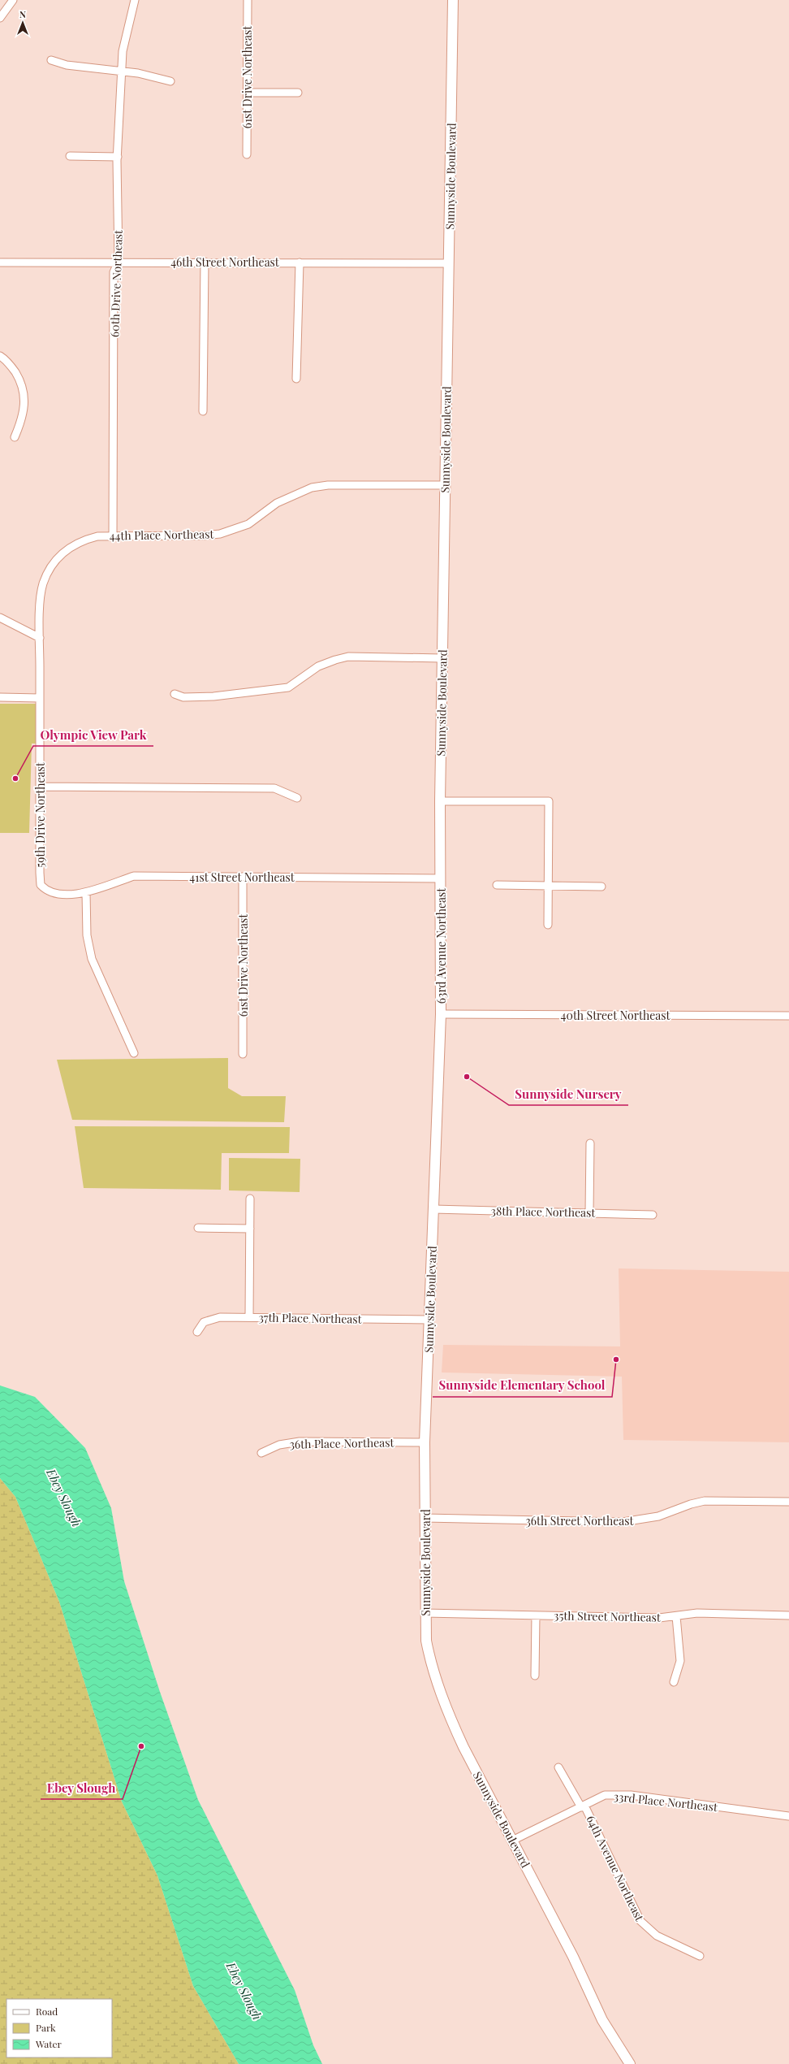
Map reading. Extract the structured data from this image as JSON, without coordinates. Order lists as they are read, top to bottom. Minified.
{"streets":{"street":["61st Drive Northeast","Sunnyside Boulevard","46th Street Northeast","60th Drive Northeast","44th Place Northeast","59th Drive Northeast","41st Street Northeast","63rd Avenue Northeast","40th Street Northeast","38th Place Northeast","37th Place Northeast","36th Place Northeast","36th Street Northeast","35th Street Northeast","33rd Place Northeast","64th Avenue Northeast"]},"crossings":[["61st Drive Northeast","41st Street Northeast"],["Sunnyside Boulevard","46th Street Northeast"],["Sunnyside Boulevard","44th Place Northeast"],["Sunnyside Boulevard","41st Street Northeast"],["Sunnyside Boulevard","63rd Avenue Northeast"],["Sunnyside Boulevard","40th Street Northeast"],["Sunnyside Boulevard","38th Place Northeast"],["Sunnyside Boulevard","37th Place Northeast"],["Sunnyside Boulevard","36th Place Northeast"],["Sunnyside Boulevard","36th Street Northeast"],["Sunnyside Boulevard","35th Street Northeast"],["Sunnyside Boulevard","33rd Place Northeast"],["46th Street Northeast","60th Drive Northeast"],["60th Drive Northeast","44th Place Northeast"],["44th Place Northeast","59th Drive Northeast"],["59th Drive Northeast","41st Street Northeast"],["41st Street Northeast","63rd Avenue Northeast"],["63rd Avenue Northeast","40th Street Northeast"],["33rd Place Northeast","64th Avenue Northeast"]],"water":["Ebey Slough"],"places":["Olympic View Park","Sunnyside Nursery","Sunnyside Elementary School","Ebey Slough"],"legend":["Road","Park","Water"],"north":"top"}
